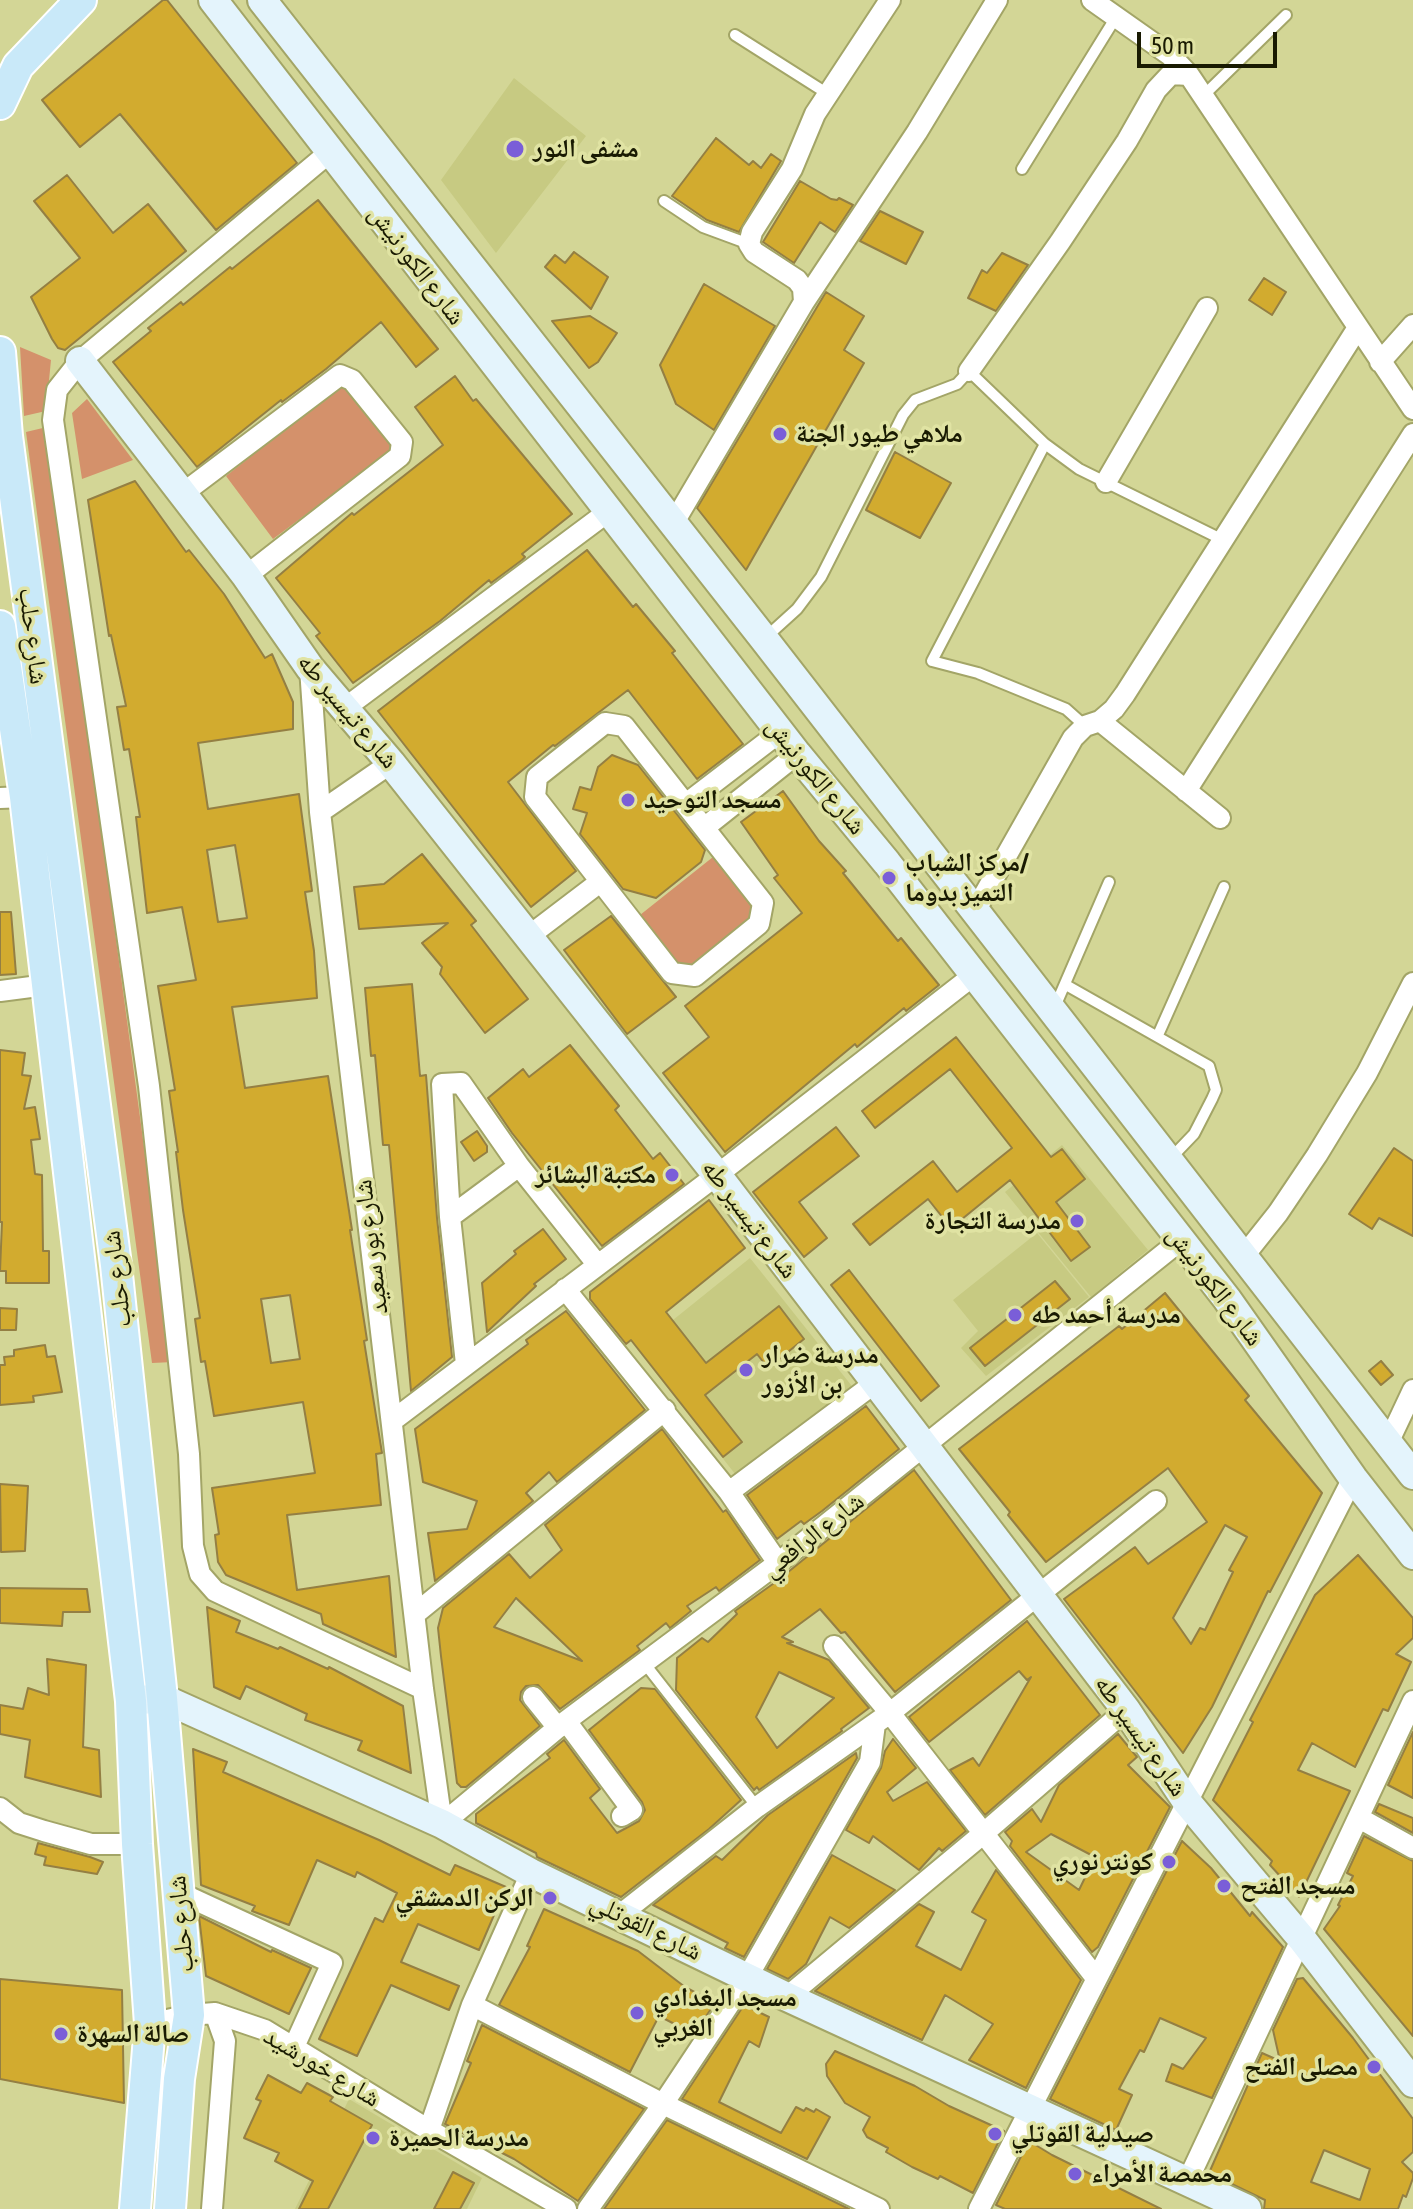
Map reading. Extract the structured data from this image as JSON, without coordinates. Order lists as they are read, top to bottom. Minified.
{"streets":{"main road":["شارع الكورنيش","شارع حلب","شارع تيسير طه","شارع القوتلي"],"street":["شارع بور سعيد","شارع الرافعي","شارع خورشيد"]},"crossings":[["شارع الكورنيش","شارع الرافعي"],["شارع حلب","شارع القوتلي"],["شارع حلب","شارع خورشيد"],["شارع تيسير طه","شارع بور سعيد"],["شارع تيسير طه","شارع الرافعي"],["شارع بور سعيد","شارع الرافعي"],["شارع بور سعيد","شارع القوتلي"],["شارع الرافعي","شارع القوتلي"]],"places":["مشفى النور","ملاهي طيور الجنة","مسجد التوحيد","مركز الشباب/ التميز بدوما","مكتبة البشائر","مدرسة التجارة","مدرسة أحمد طه","مدرسة ضرار بن الأزور","كونتر نوري","مسجد الفتح","الركن الدمشقي","مسجد البغدادي الغربي","صالة السهرة","مصلى الفتح","صيدلية القوتلي","مدرسة الحميرة","محمصة الأمراء"],"scale_bar":"50 m"}
